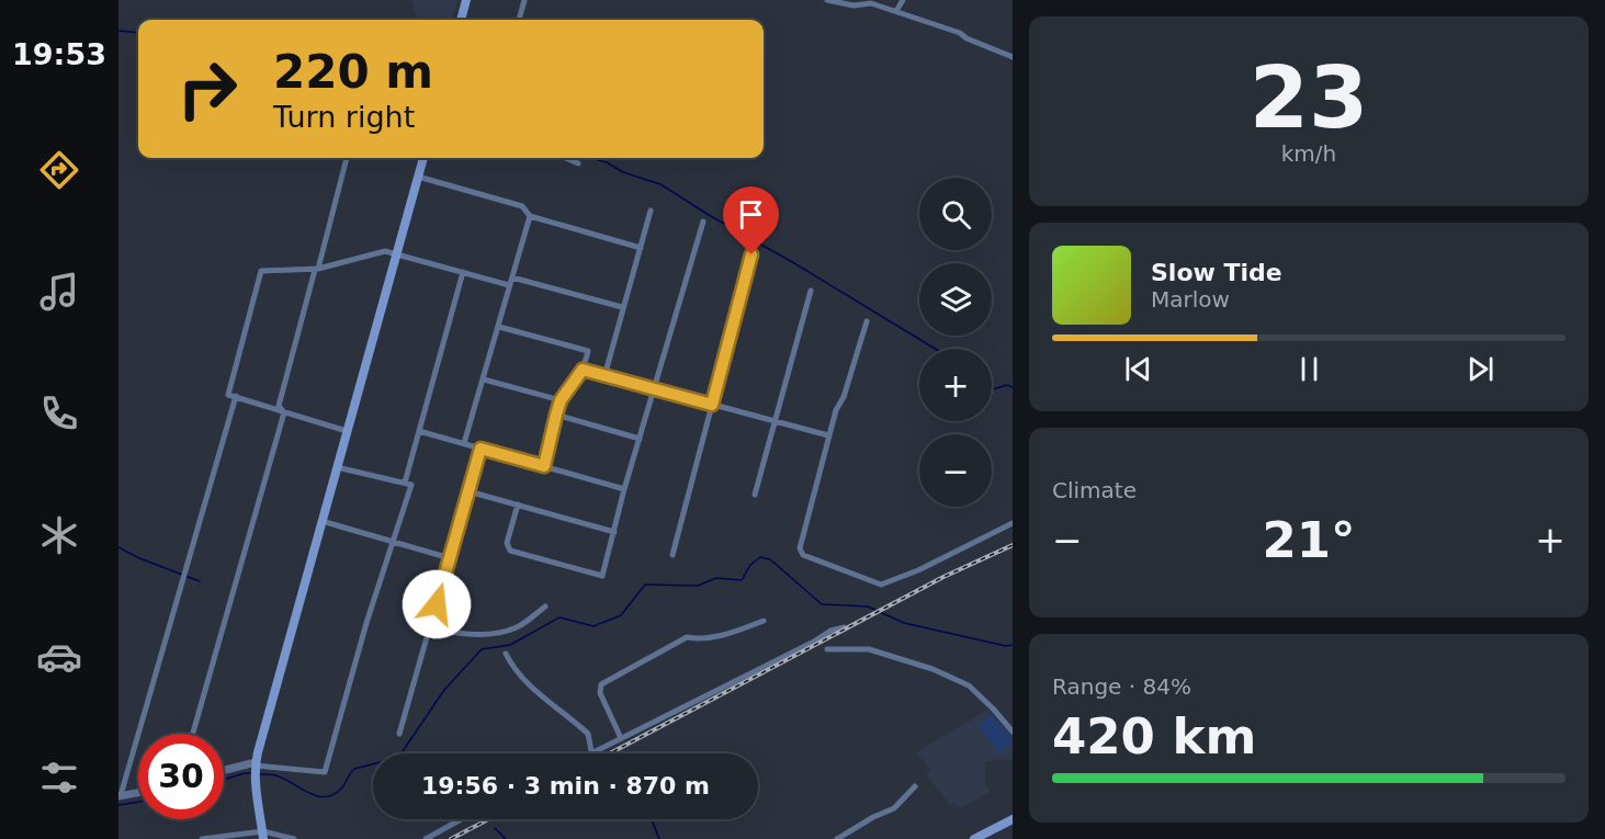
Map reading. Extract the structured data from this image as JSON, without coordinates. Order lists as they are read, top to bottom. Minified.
{"page":{"tabs":"19:53","tile":[["23","km/h"],"Climate",["Range · 84%","420 km"]],"turn":["220 m","Turn right"],"map_buttons":["+","−"],"song":["Slow Tide","Marlow"],"heat":["−","21°","+"],"limit":"30","trip":"19:56 · 3 min · 870 m"}}
